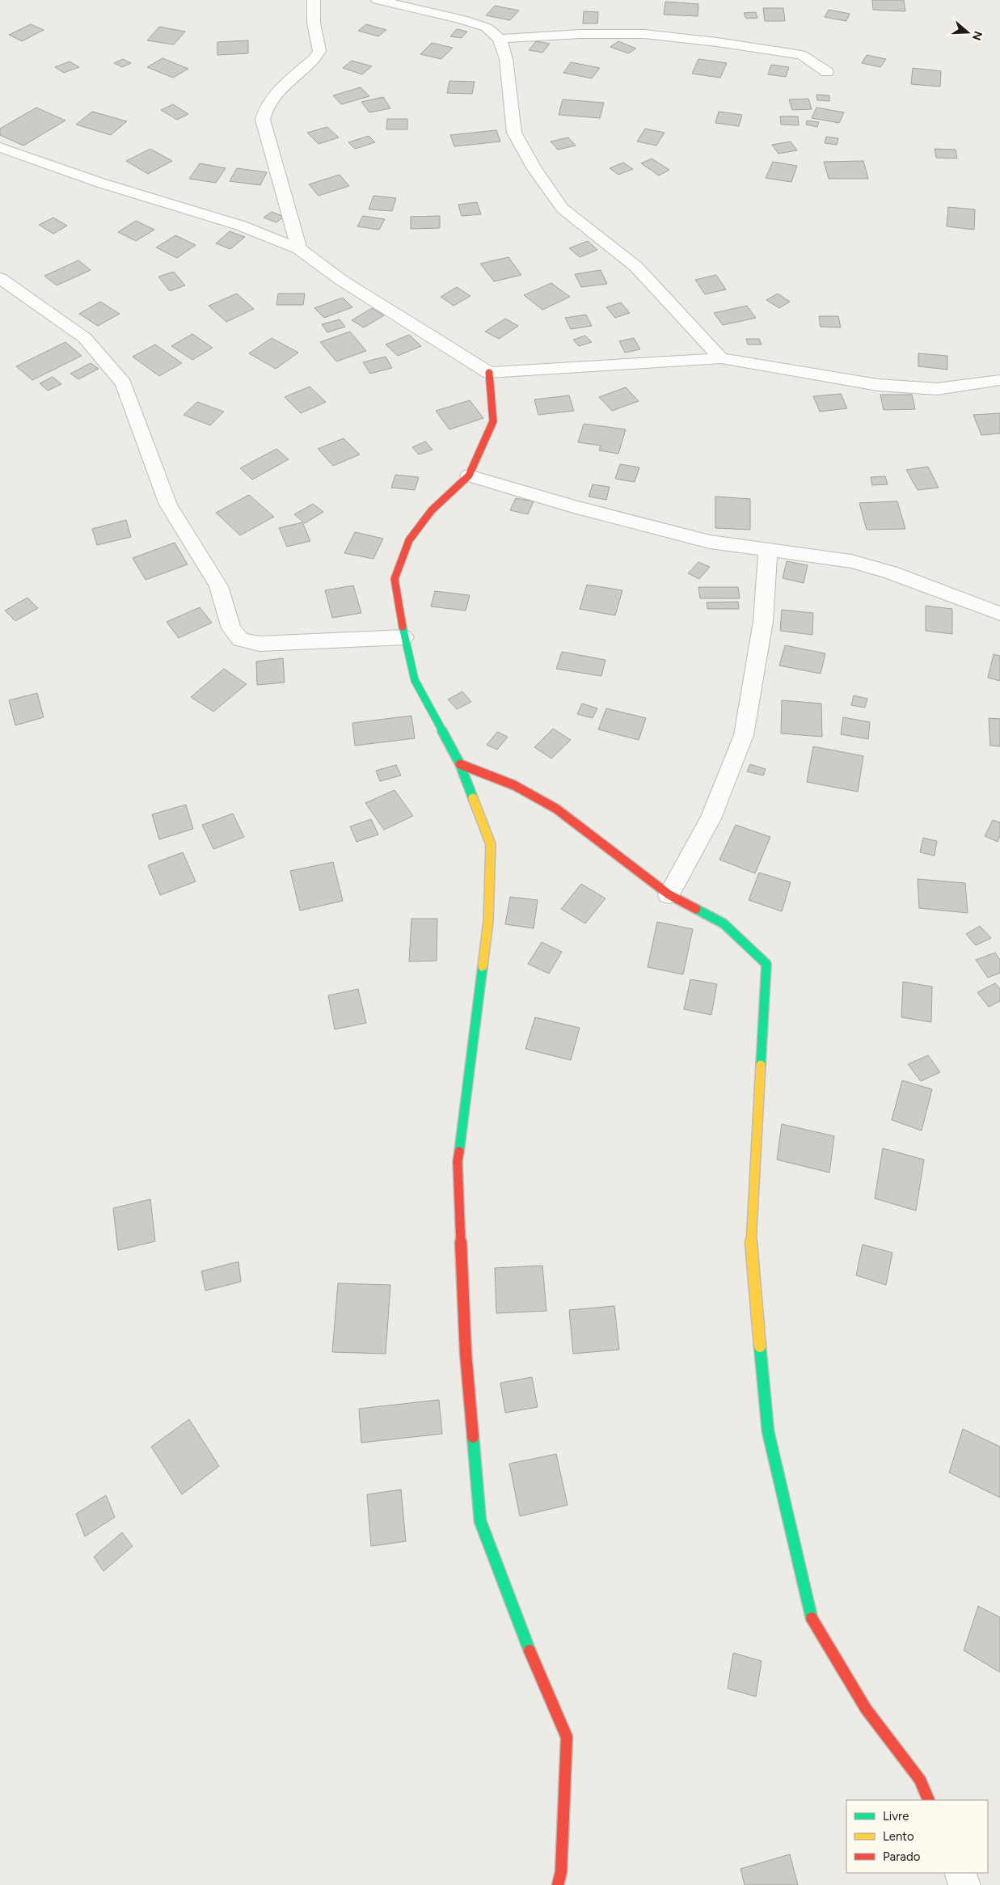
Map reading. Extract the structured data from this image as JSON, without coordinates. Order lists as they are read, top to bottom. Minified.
{"legend":["Livre","Lento","Parado"],"north":"right"}
